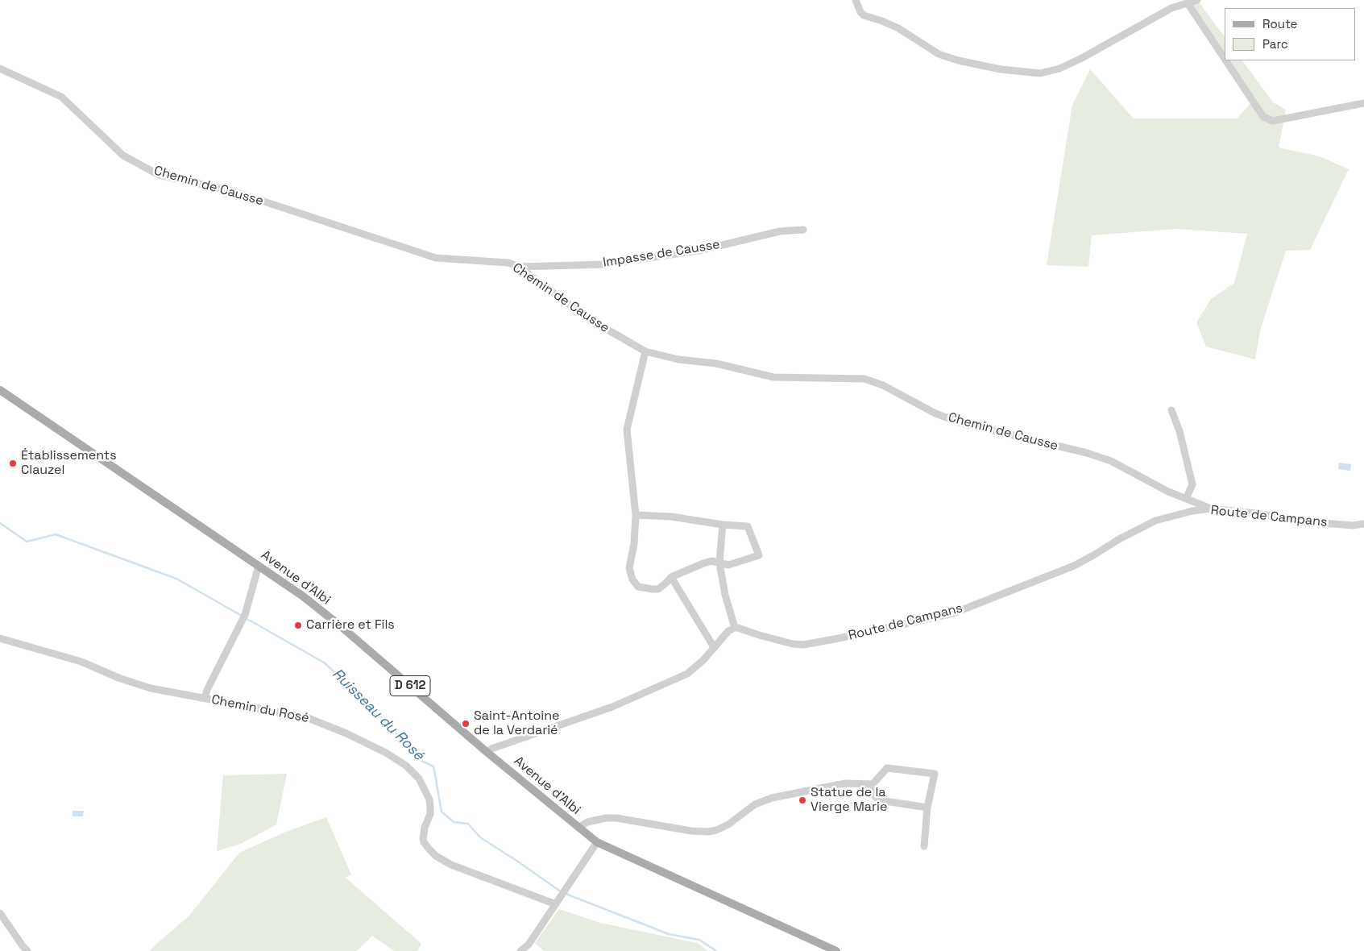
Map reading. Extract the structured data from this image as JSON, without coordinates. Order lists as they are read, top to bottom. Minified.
{"streets":{"main road":["Avenue d'Albi","D 612"],"street":["Chemin de Causse","Impasse de Causse","Route de Campans","Chemin du Rosé"]},"crossings":[["Chemin de Causse","Impasse de Causse"],["Chemin de Causse","Route de Campans"]],"water":["Ruisseau du Rosé"],"places":["Établissements Clauzel","Carrière et Fils","Saint-Antoine de la Verdarié","Statue de la Vierge Marie"],"legend":["Route","Parc"]}
